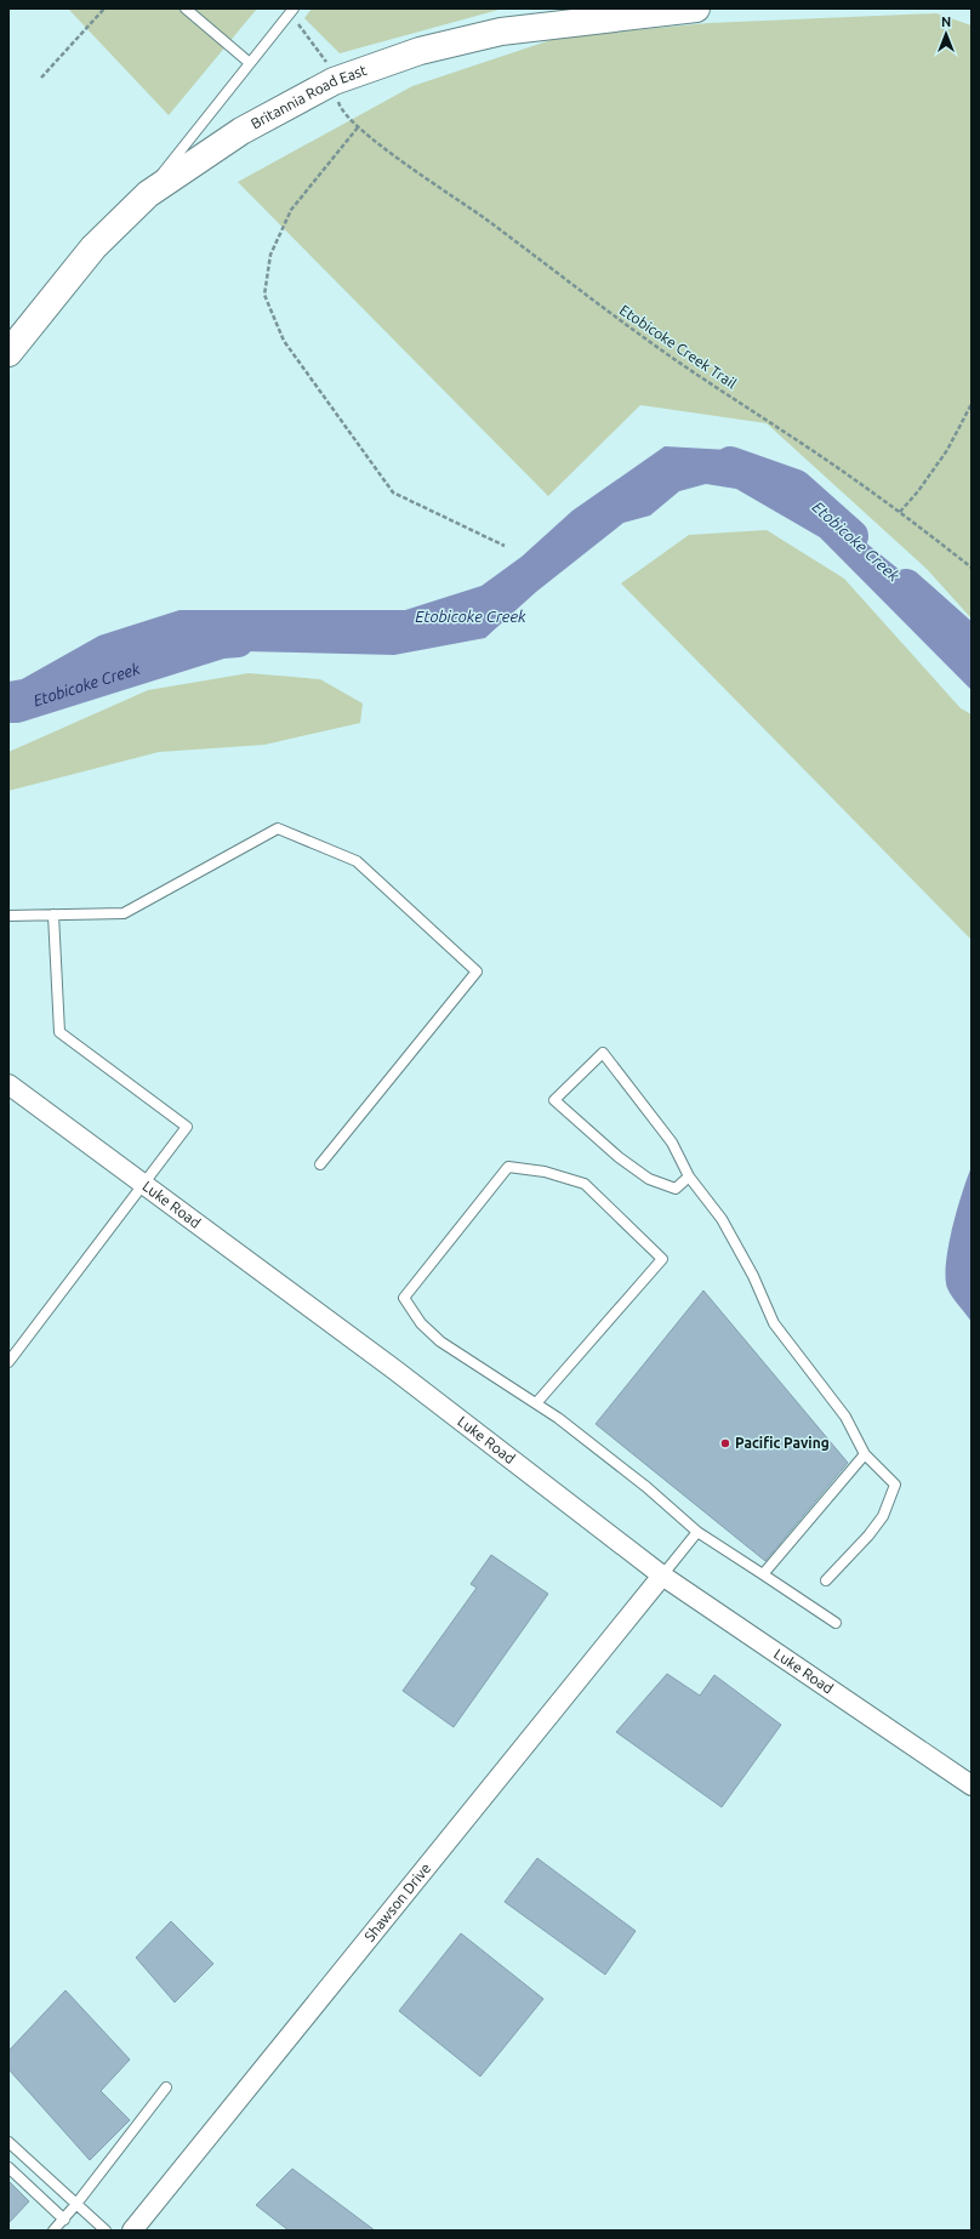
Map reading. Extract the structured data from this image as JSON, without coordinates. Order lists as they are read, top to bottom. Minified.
{"streets":{"street":["Britannia Road East","Luke Road","Shawson Drive"],"path":["Etobicoke Creek Trail"]},"crossings":[["Luke Road","Shawson Drive"]],"water":["Etobicoke Creek"],"places":["Pacific Paving"],"north":"top"}
